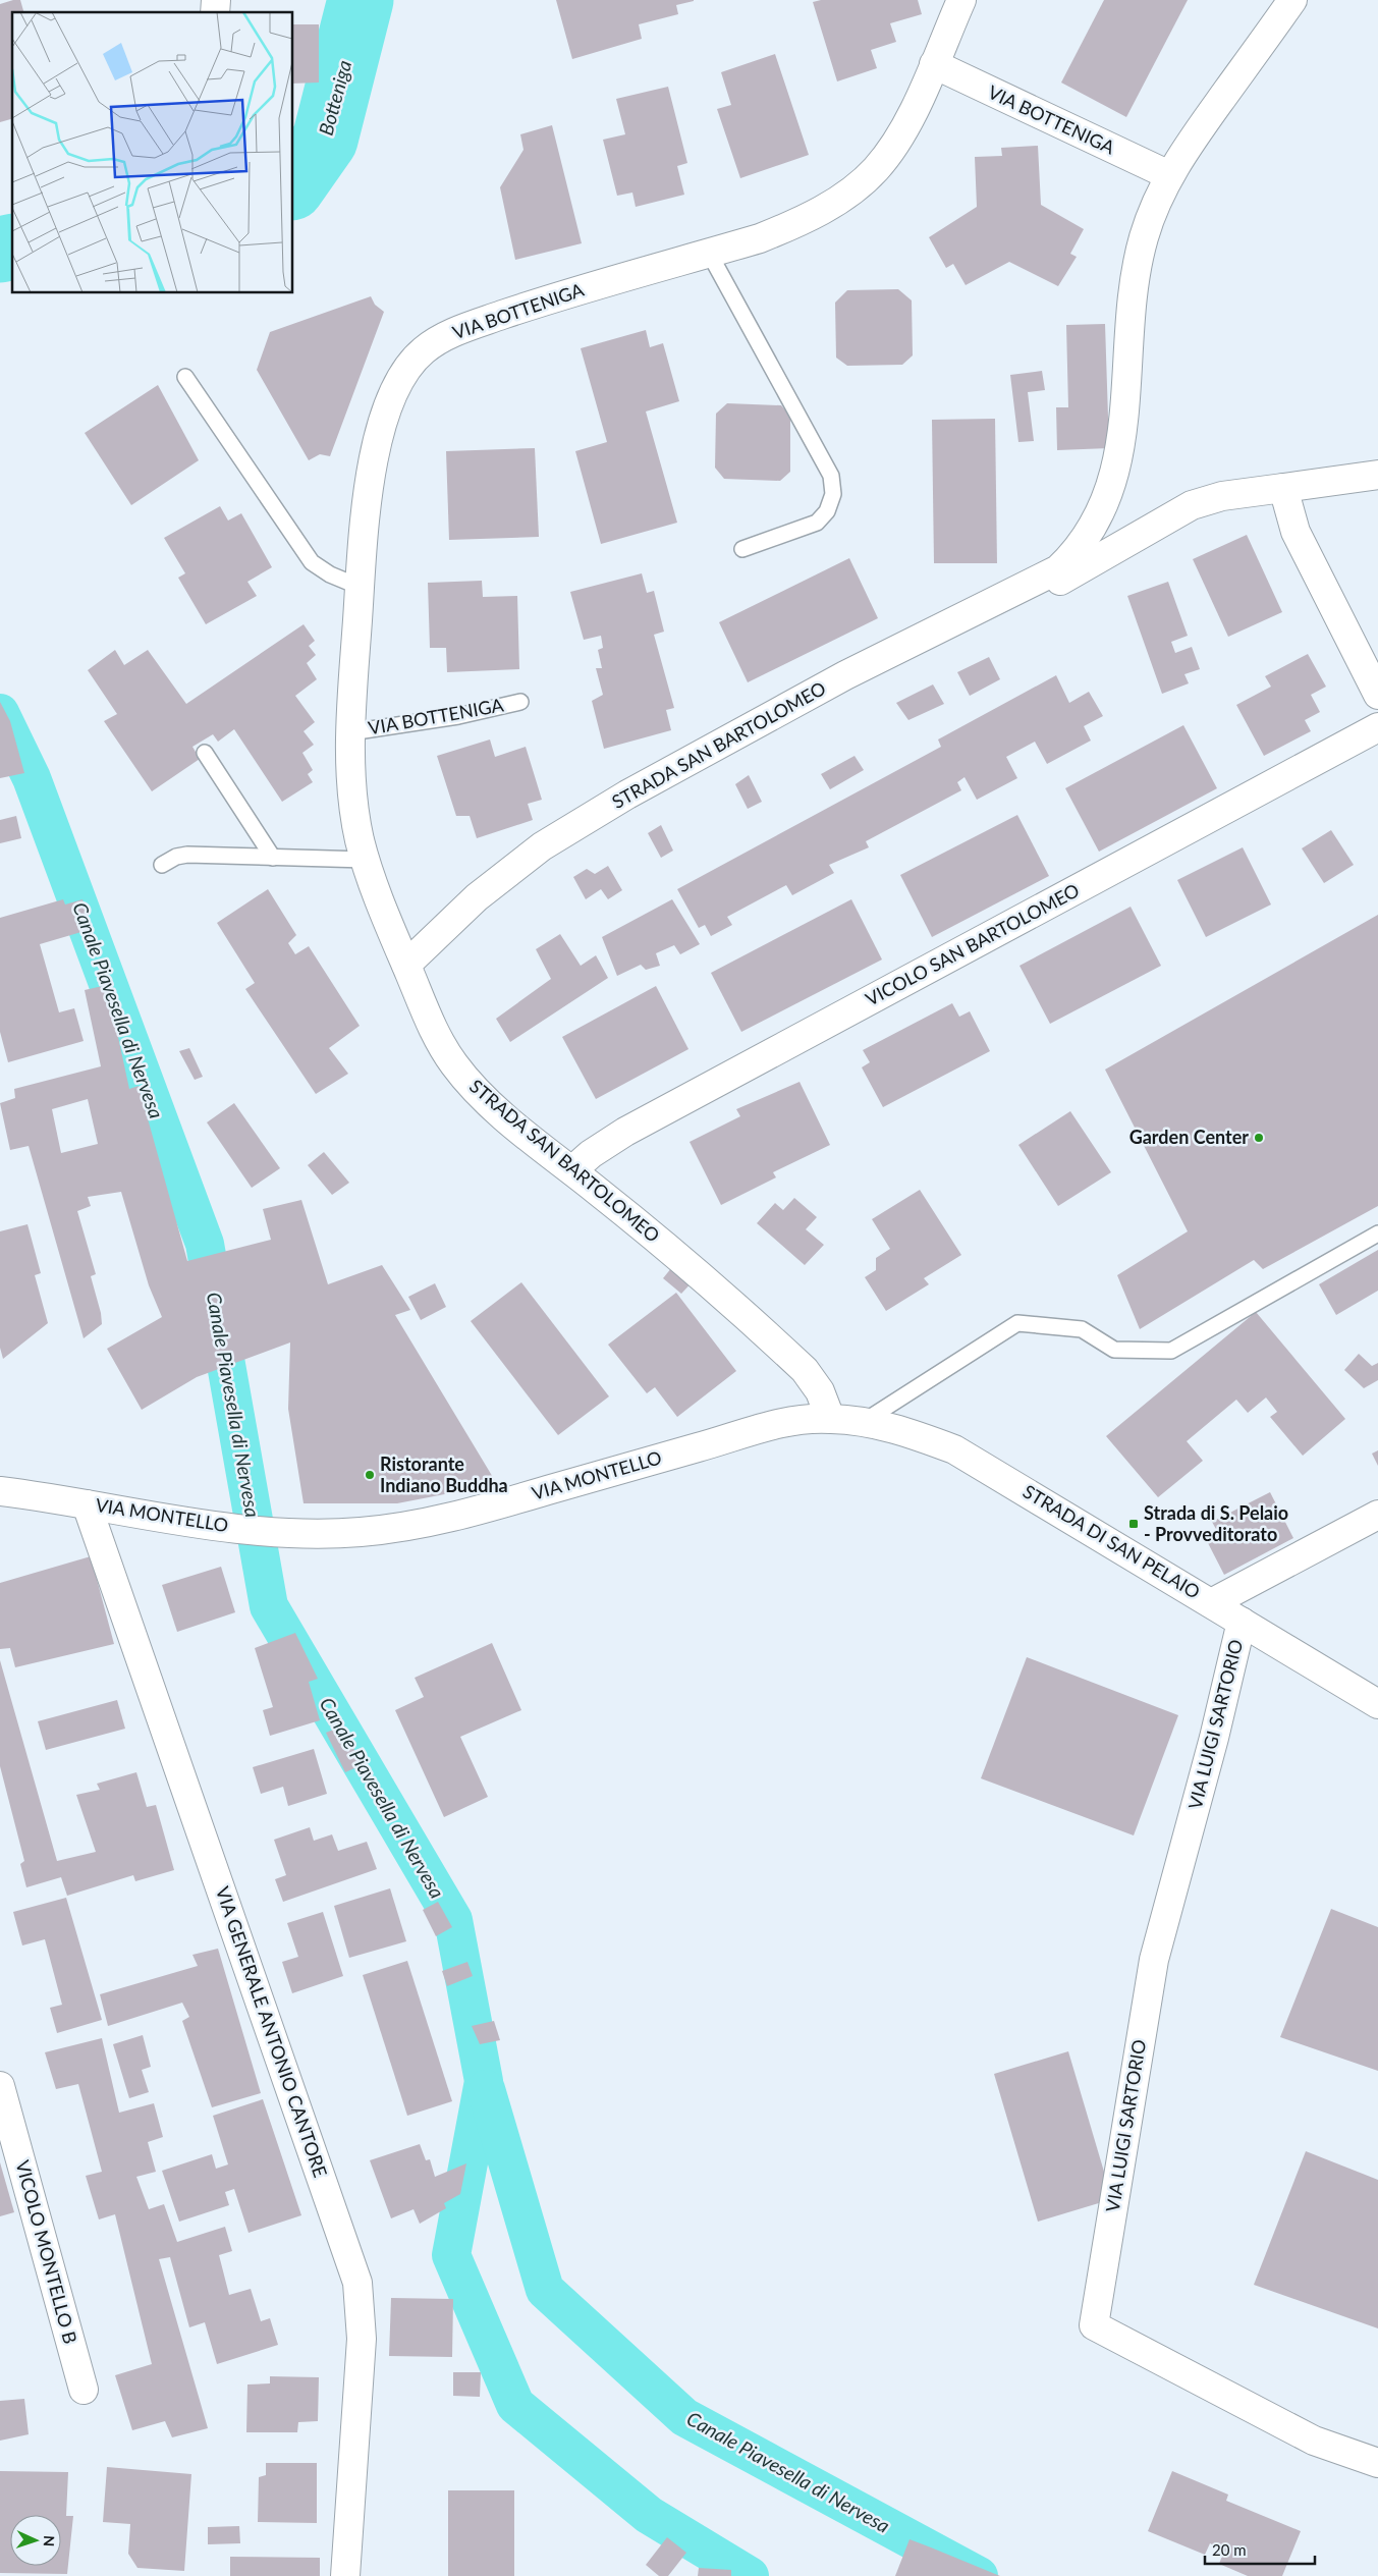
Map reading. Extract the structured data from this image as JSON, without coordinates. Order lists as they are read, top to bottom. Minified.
{"streets":{"street":["VIA BOTTENIGA","STRADA SAN BARTOLOMEO","VICOLO SAN BARTOLOMEO","VIA MONTELLO","STRADA DI SAN PELAIO","VIA LUIGI SARTORIO","VIA GENERALE ANTONIO CANTORE","VICOLO MONTELLO B"]},"crossings":[["VIA BOTTENIGA","STRADA SAN BARTOLOMEO"],["STRADA SAN BARTOLOMEO","VICOLO SAN BARTOLOMEO"],["STRADA SAN BARTOLOMEO","VIA MONTELLO"],["STRADA SAN BARTOLOMEO","STRADA DI SAN PELAIO"],["VIA MONTELLO","STRADA DI SAN PELAIO"],["VIA MONTELLO","VIA GENERALE ANTONIO CANTORE"],["STRADA DI SAN PELAIO","VIA LUIGI SARTORIO"]],"water":["Botteniga","Canale Piavesella di Nervesa"],"places":{"other":["Garden Center","Ristorante Indiano Buddha"],"transit":["Strada di S. Pelaio - Provveditorato"]},"scale_bar":"20 m","north":"right"}
